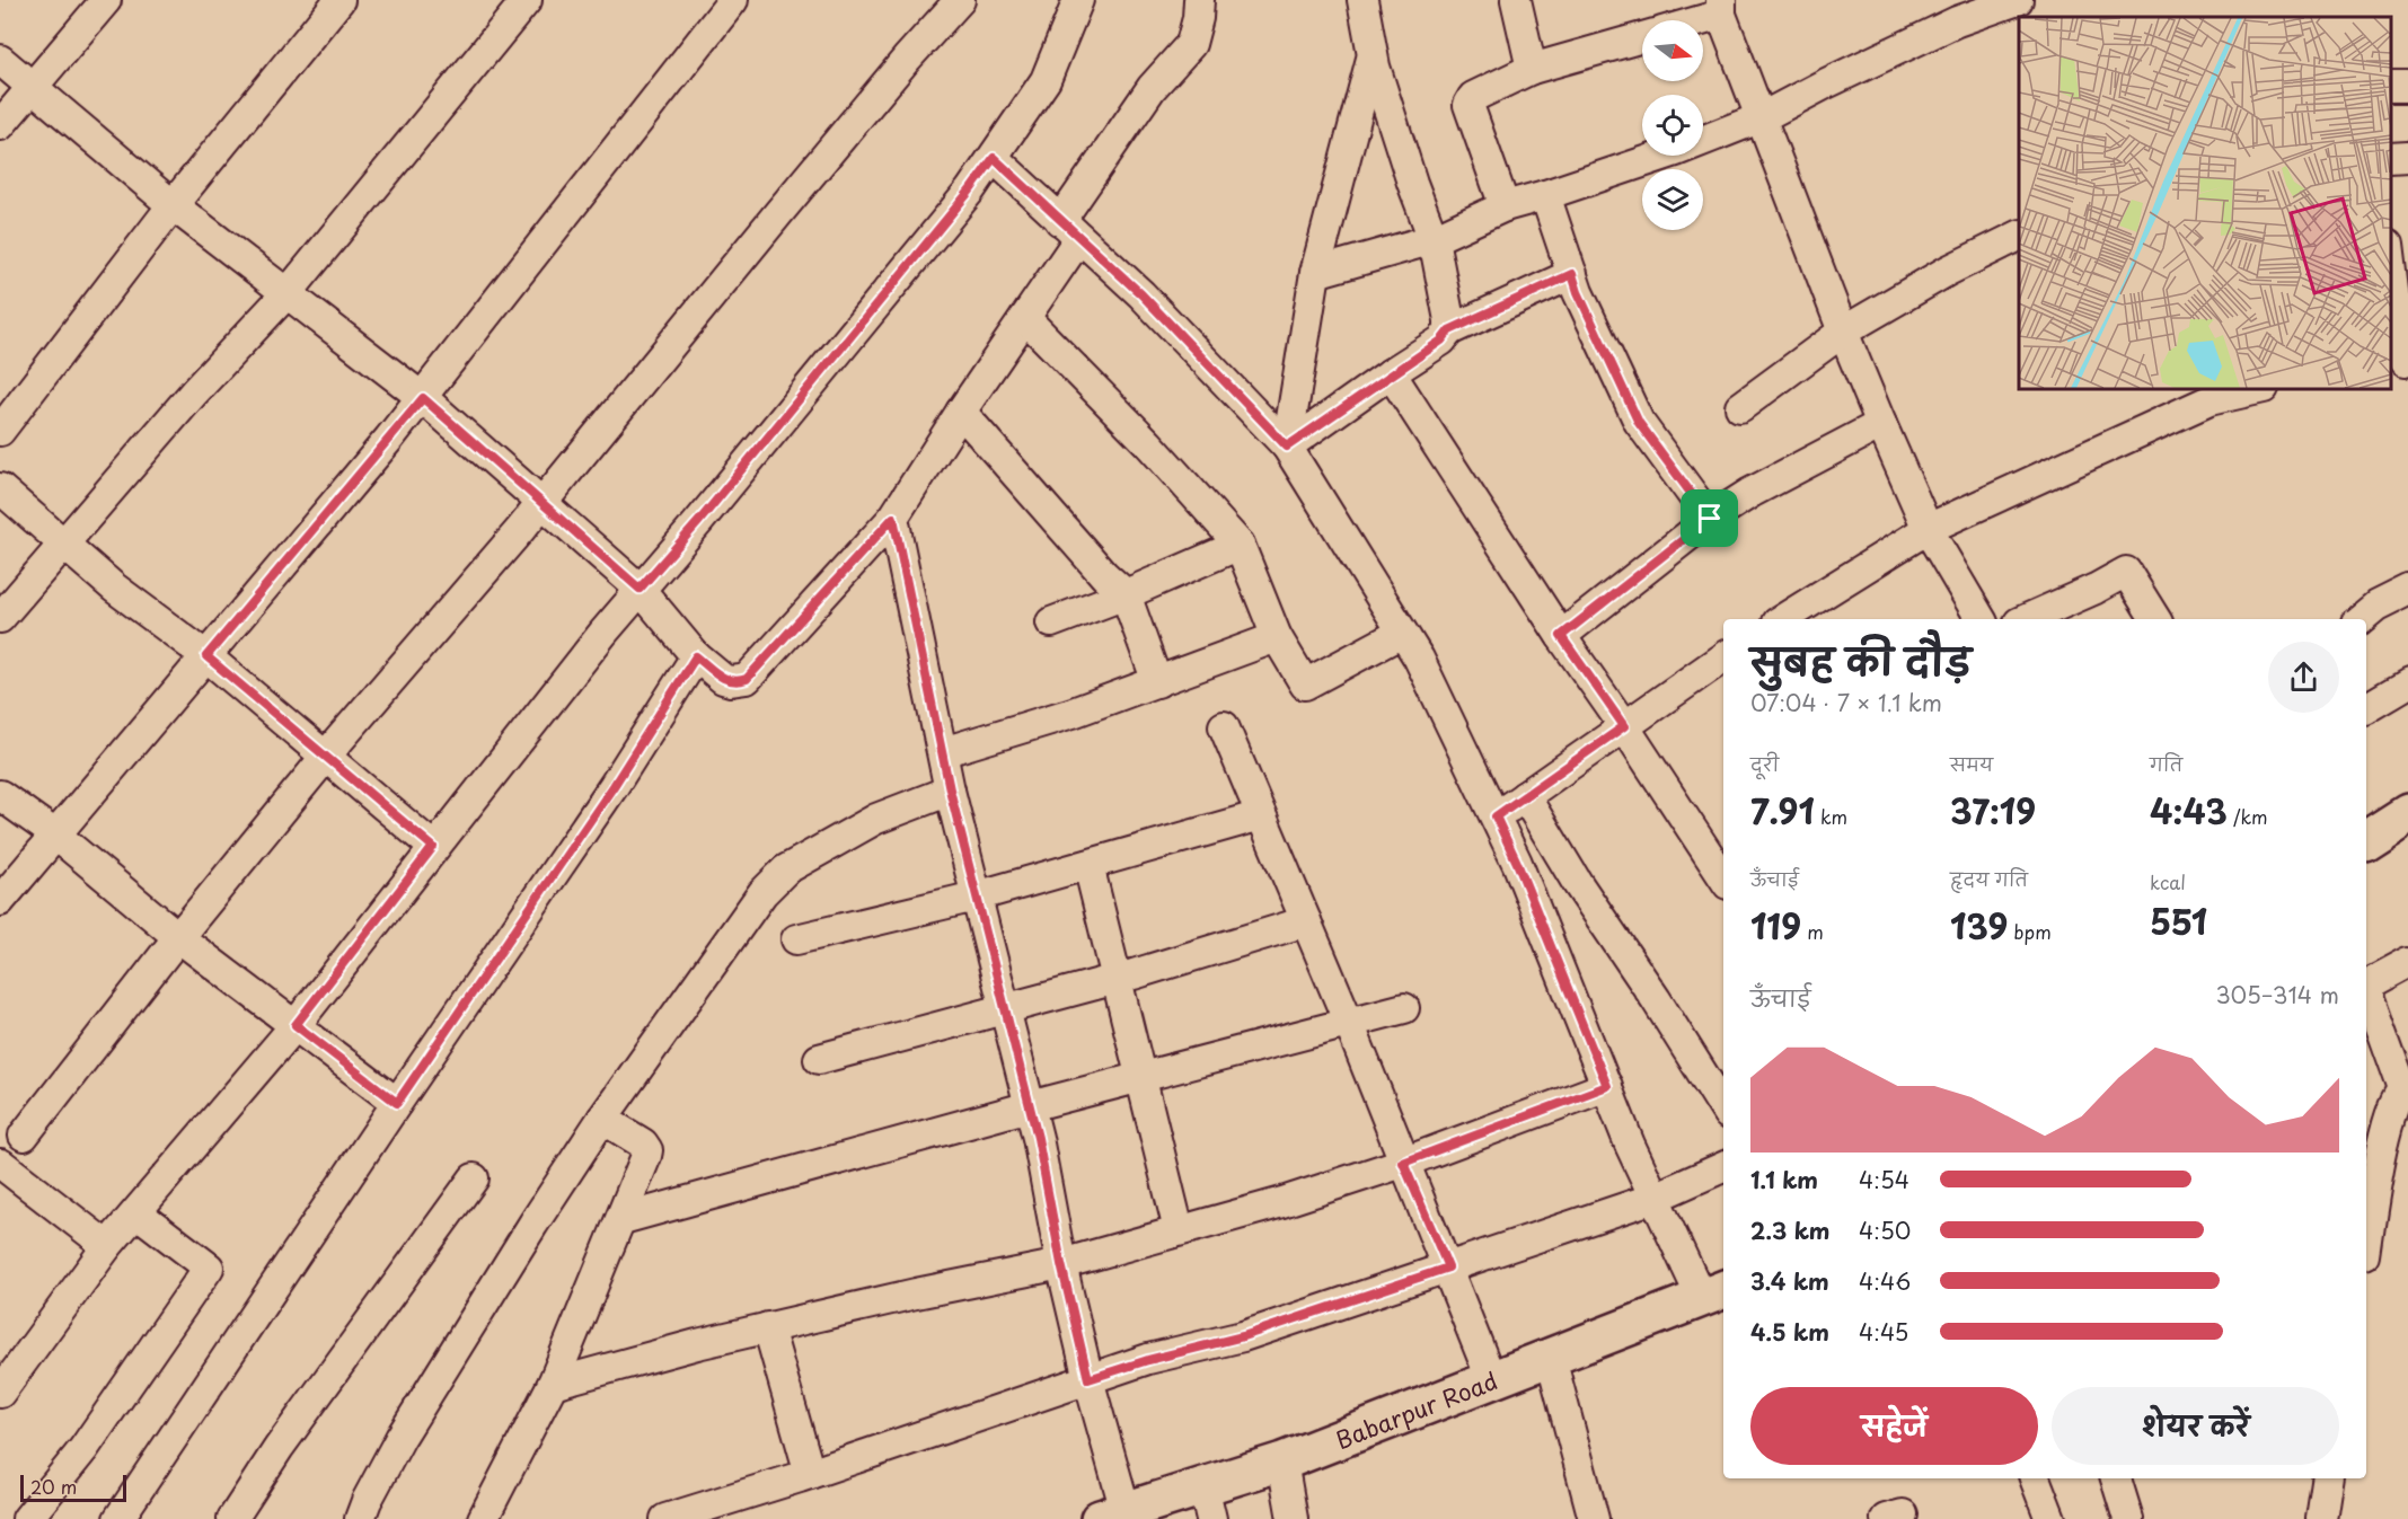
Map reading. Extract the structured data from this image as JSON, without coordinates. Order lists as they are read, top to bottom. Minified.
{"streets":{"street":["Babarpur Road"]},"scale_bar":"20 m","north":"right","page":{"heading":["सुबह की दौड़","07:04 · 7 × 1.1 km"],"stats":[["दूरी","7.91 km"],["समय","37:19"],["गति","4:43 /km"],["ऊँचाई","119 m"],["हृदय गति","139 bpm"],["kcal","551"]],"chart":["ऊँचाई","305–314 m"],"list":[{"name":"1.1 km","note":"4:54"},{"name":"2.3 km","note":"4:50"},{"name":"3.4 km","note":"4:46"},{"name":"4.5 km","note":"4:45"}],"buttons":["सहेजें","शेयर करें"],"scale":"20 m"}}
